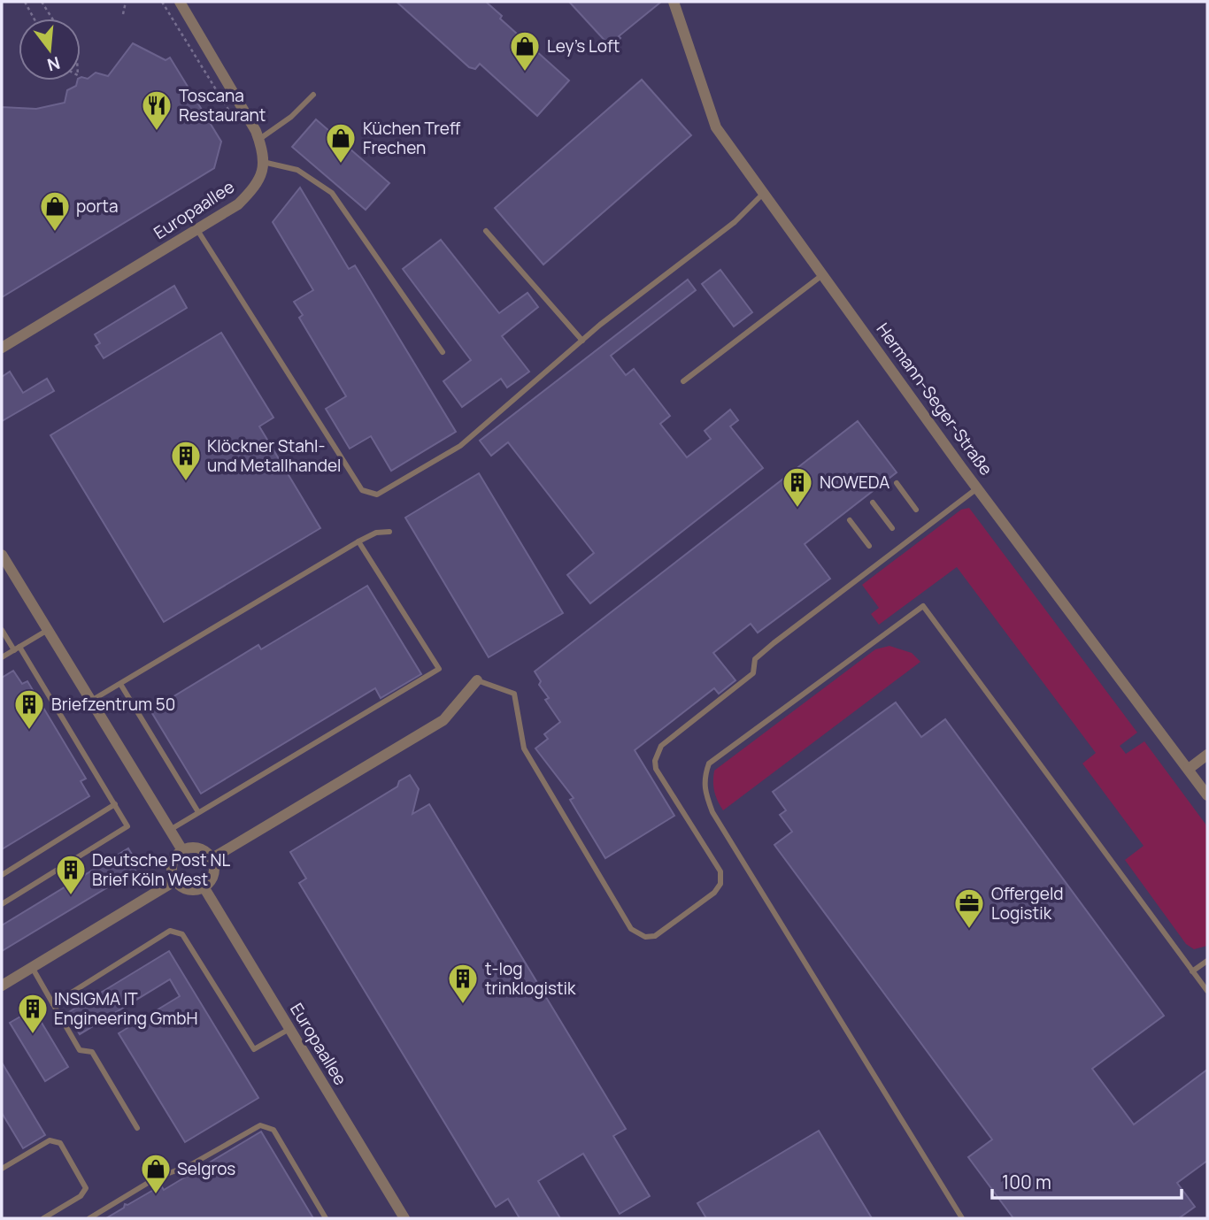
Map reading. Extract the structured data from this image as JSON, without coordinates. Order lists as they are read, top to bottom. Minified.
{"streets":{"street":["Europaallee","Hermann-Seger-Straße"]},"places":{"shop":["Ley's Loft","Küchen Treff Frechen","porta","Selgros"],"restaurant":["Toscana Restaurant"],"building":["Klöckner Stahl- und Metallhandel","NOWEDA","Briefzentrum 50","Deutsche Post NL Brief Köln West","t-log trinklogistik","INSIGMA IT Engineering GmbH"],"office":["Offergeld Logistik"]},"scale_bar":"100 m","north":"bottom"}
